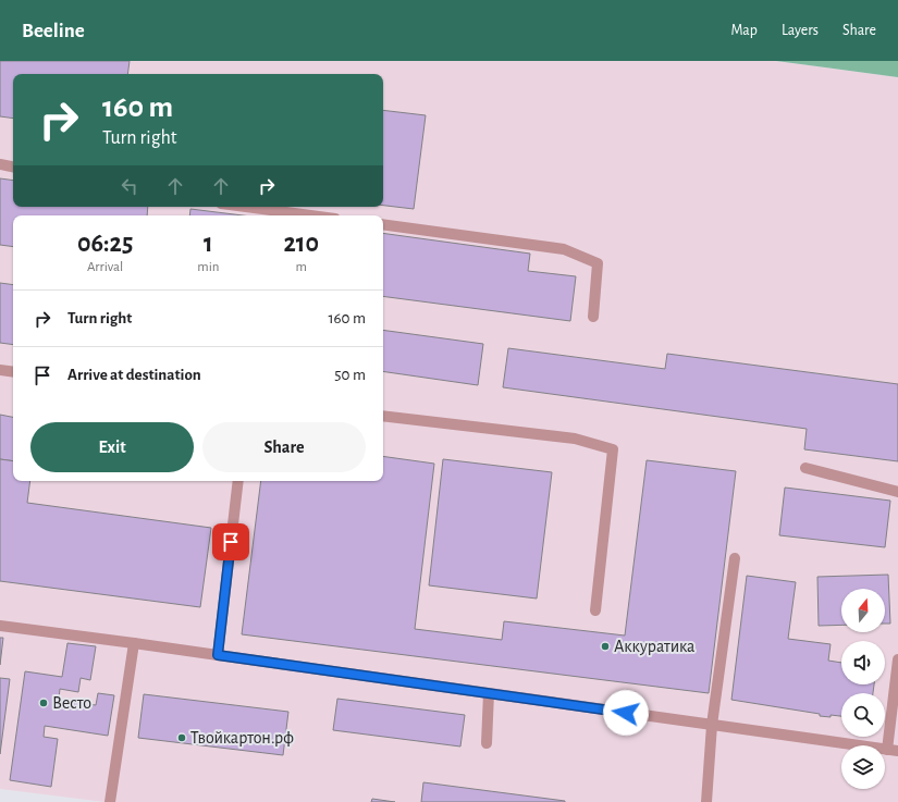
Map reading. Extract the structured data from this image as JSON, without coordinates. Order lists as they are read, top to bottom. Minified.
{"places":["Аккуратика","Весто","Твойкартон.рф"],"north":"top","page":{"header":"Beeline","nav":["Map","Layers","Share"],"turn":["160 m","Turn right"],"eta":["06:25","Arrival","1","min","210","m"],"list":[{"name":"Turn right","value":"160 m"},{"name":"Arrive at destination","value":"50 m"}],"buttons":["Exit","Share"]}}
